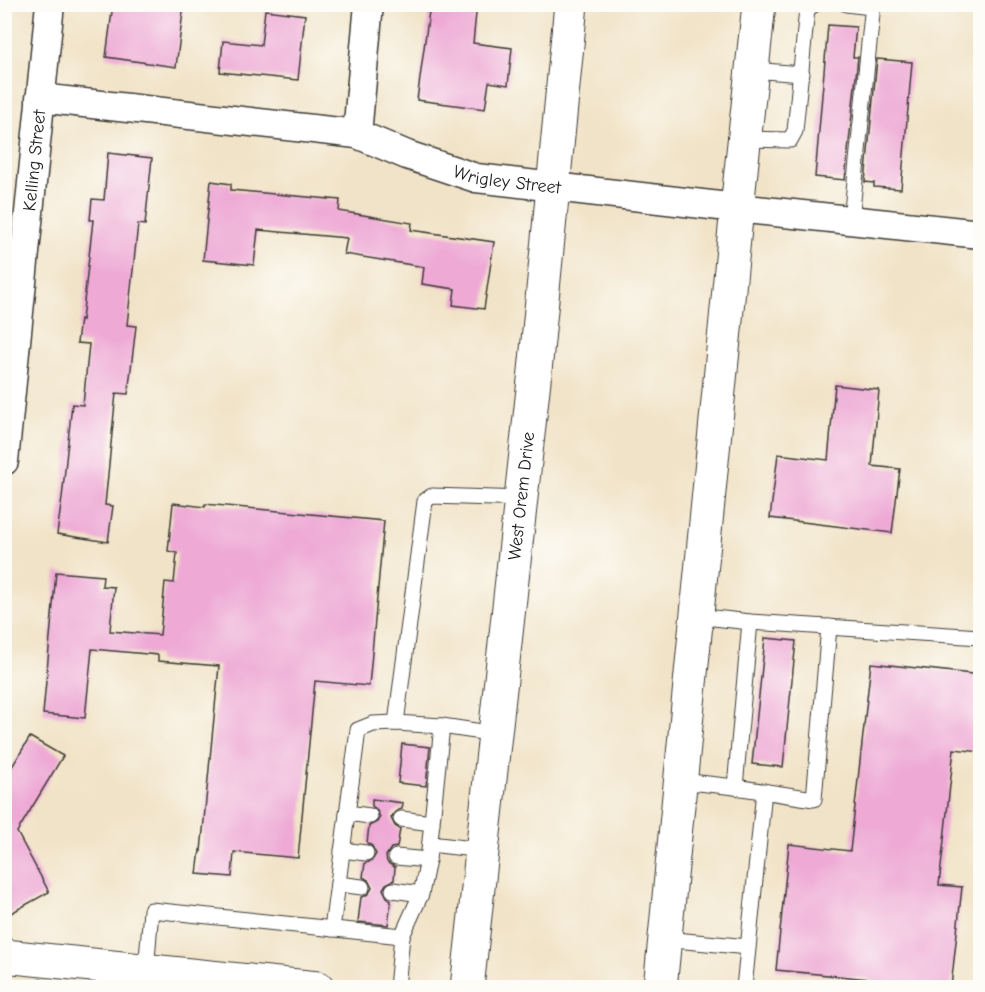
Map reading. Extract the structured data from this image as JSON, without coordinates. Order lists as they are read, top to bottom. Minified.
{"streets":{"main road":["West Orem Drive"],"street":["Kelling Street","Wrigley Street"]},"crossings":[["Kelling Street","Wrigley Street"],["Wrigley Street","West Orem Drive"]]}
